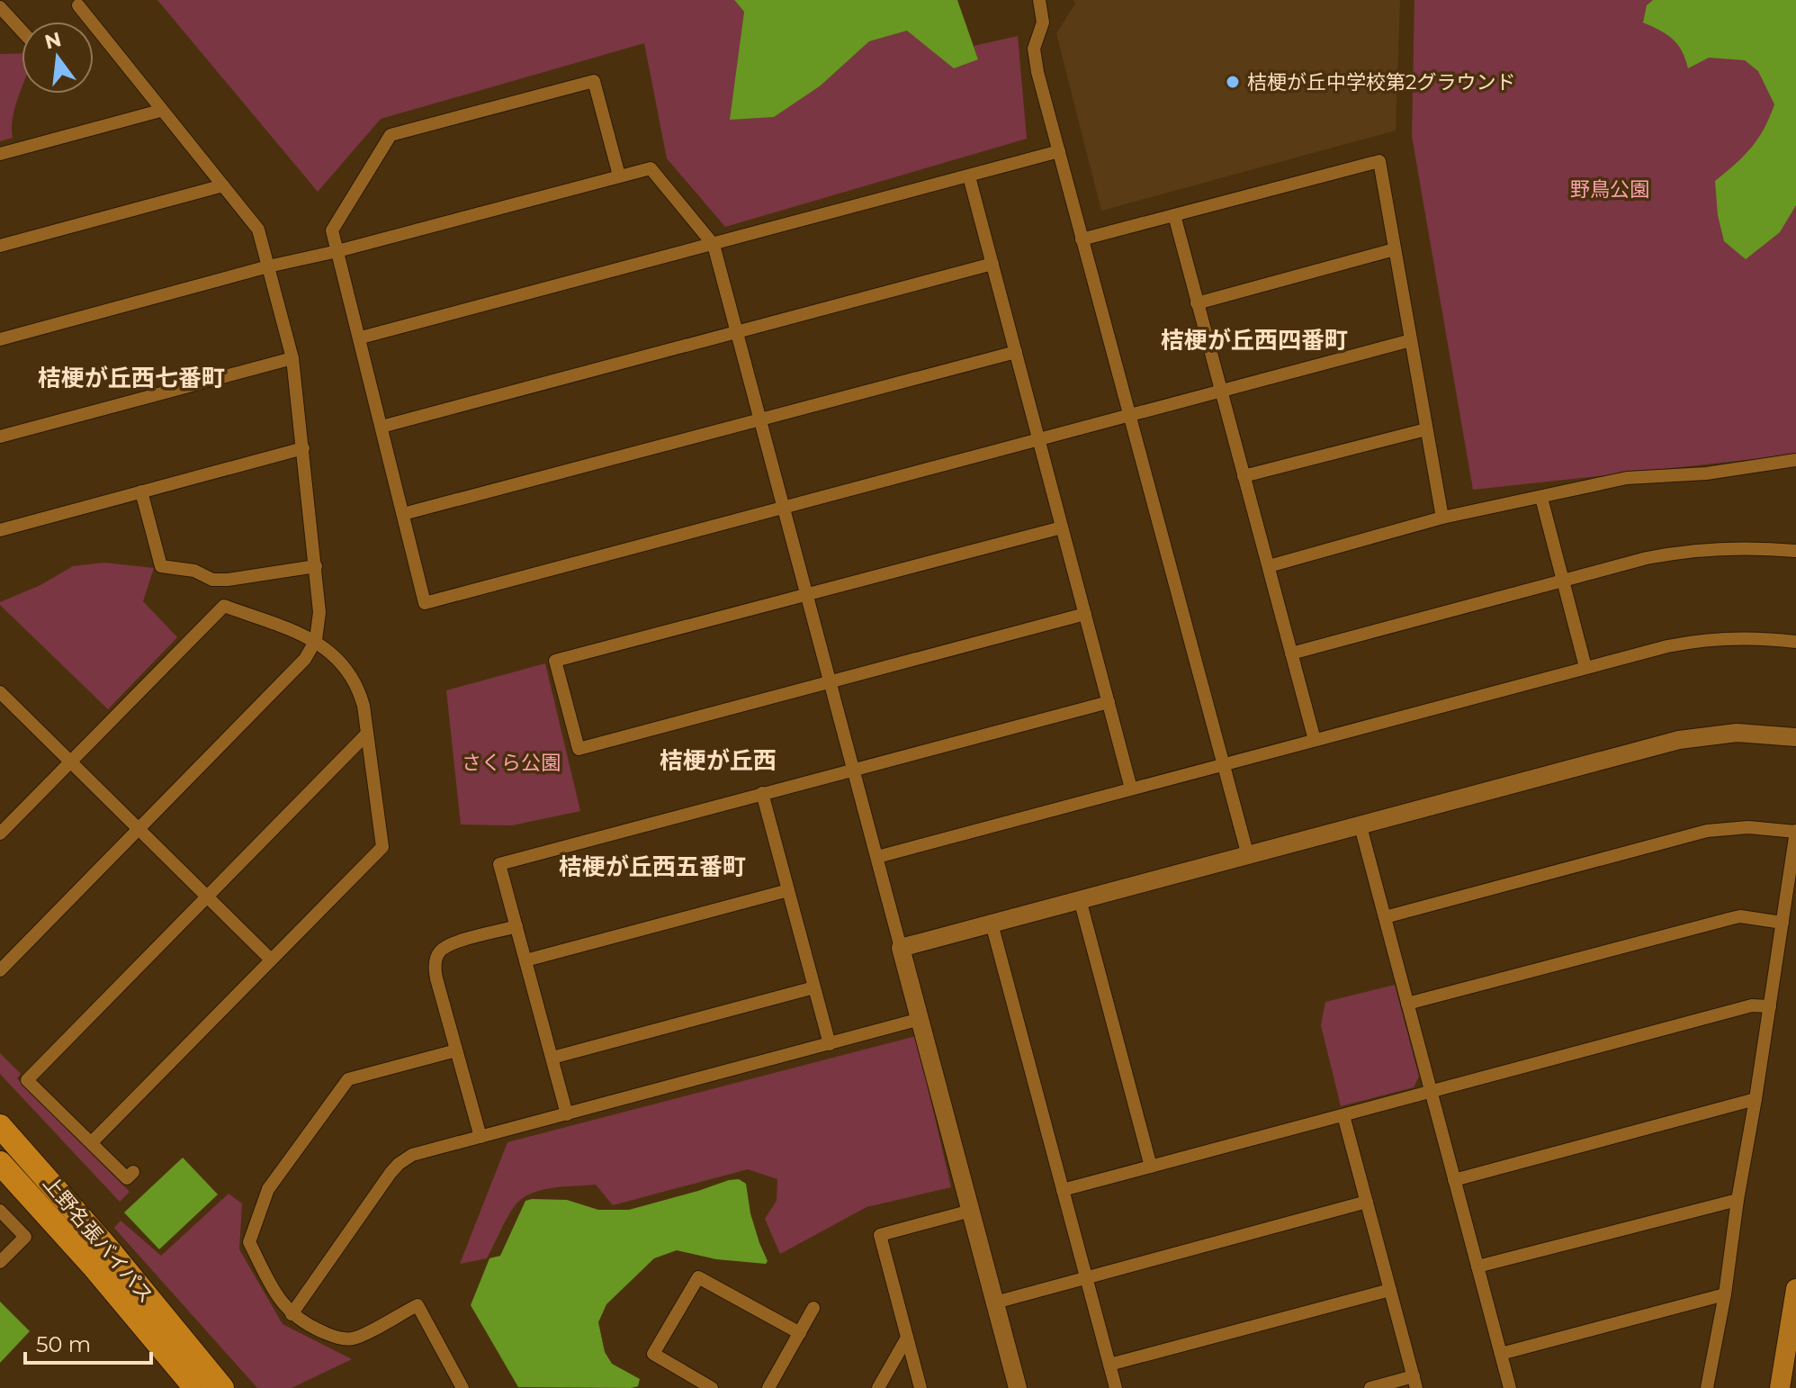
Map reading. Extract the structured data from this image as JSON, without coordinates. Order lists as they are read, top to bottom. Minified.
{"streets":{"highway":["上野名張バイパス"]},"districts":["桔梗が丘西四番町","桔梗が丘西七番町","桔梗が丘西","桔梗が丘西五番町"],"parks":["野鳥公園","さくら公園"],"places":["桔梗が丘中学校第2グラウンド"],"scale_bar":"50 m","north":"top"}
